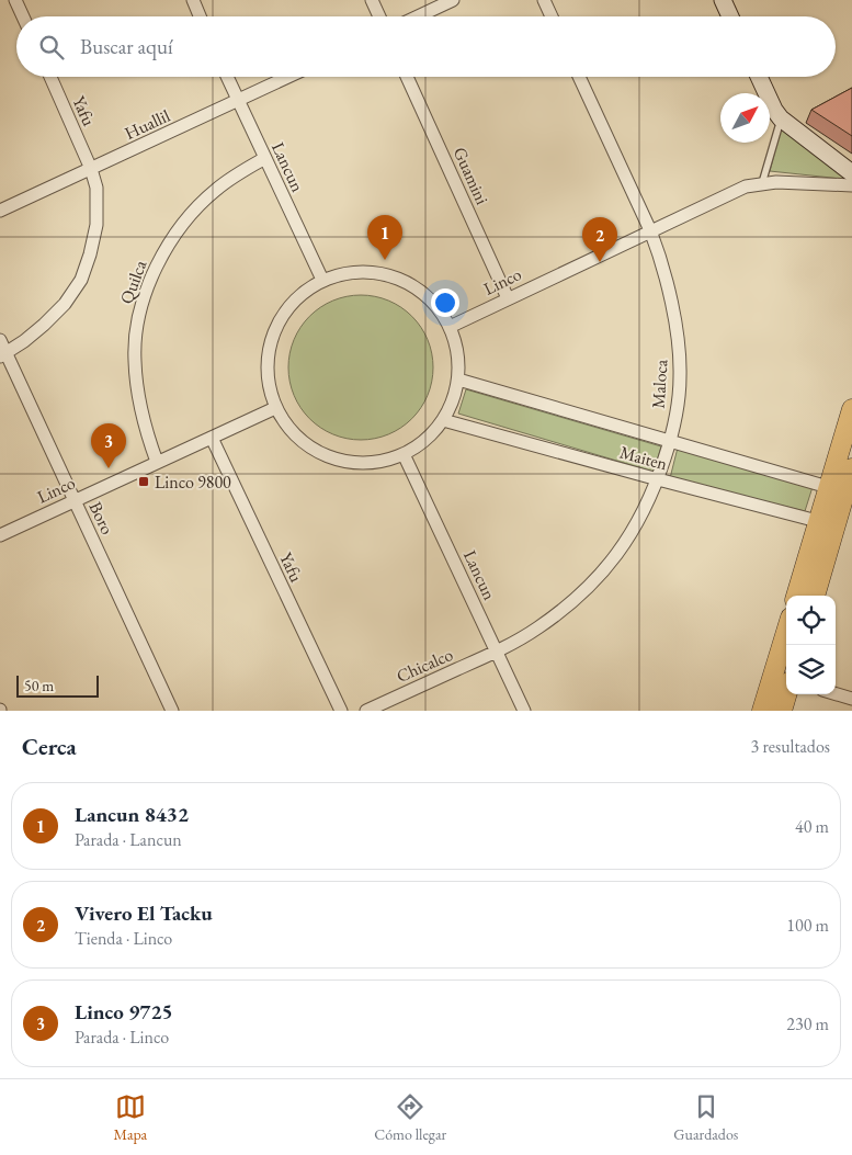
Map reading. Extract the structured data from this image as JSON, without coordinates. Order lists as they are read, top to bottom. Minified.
{"streets":{"street":["Yafu","Huallil","Lancun","Guamini","Linco","Quilca","Maloca","Maiten","Boro","Chicalco"]},"crossings":[["Yafu","Huallil"],["Yafu","Linco"],["Yafu","Boro"],["Huallil","Lancun"],["Lancun","Linco"],["Lancun","Quilca"],["Lancun","Maloca"],["Lancun","Maiten"],["Lancun","Chicalco"],["Guamini","Linco"],["Linco","Quilca"],["Linco","Maloca"],["Linco","Maiten"],["Linco","Boro"],["Maloca","Maiten"],["Maloca","Chicalco"]],"places":{"transit":["Linco 9800"]},"scale_bar":"50 m","north":"top right","page":{"search":"Buscar aquí","pins":["1","2","3"],"scale":"50 m","heading":["Cerca","3 resultados"],"list":[{"mark":"1","name":"Lancun 8432","note":"Parada · Lancun","value":"40 m"},{"mark":"2","name":"Vivero El Tacku","note":"Tienda · Linco","value":"100 m"},{"mark":"3","name":"Linco 9725","note":"Parada · Linco","value":"230 m"}],"nav":["Mapa","Cómo llegar","Guardados"]}}
